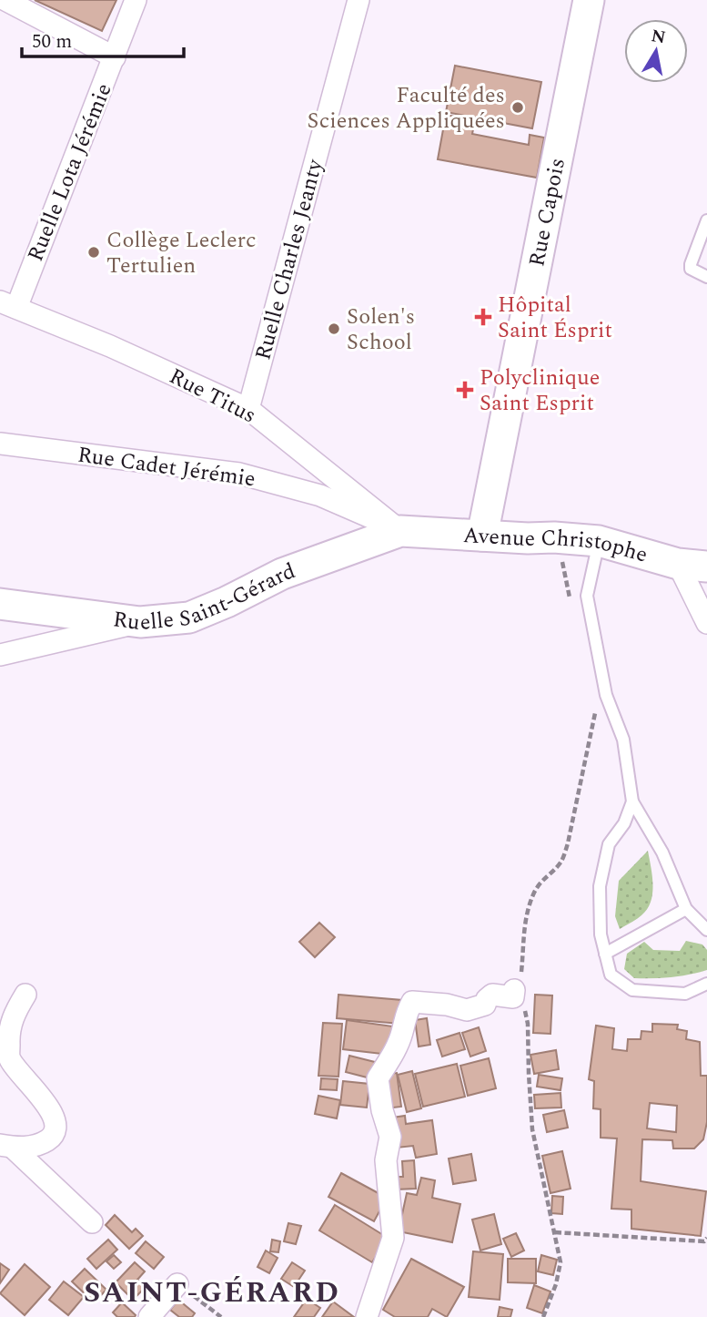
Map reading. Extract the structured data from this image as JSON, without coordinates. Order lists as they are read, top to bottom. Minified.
{"streets":{"street":["Ruelle Lota Jérémie","Rue Capois","Ruelle Charles Jeanty","Rue Titus","Rue Cadet Jérémie","Avenue Christophe","Ruelle Saint-Gérard"]},"crossings":[["Ruelle Lota Jérémie","Rue Titus"],["Rue Capois","Avenue Christophe"],["Ruelle Charles Jeanty","Rue Titus"],["Rue Titus","Rue Cadet Jérémie"],["Rue Titus","Avenue Christophe"],["Rue Titus","Ruelle Saint-Gérard"],["Rue Cadet Jérémie","Avenue Christophe"],["Rue Cadet Jérémie","Ruelle Saint-Gérard"],["Avenue Christophe","Ruelle Saint-Gérard"]],"districts":["SAINT-GÉRARD"],"places":{"other":["Faculté des Sciences Appliquées","Collège Leclerc Tertulien","Solen's School"],"health":["Hôpital Saint Ésprit","Polyclinique Saint Esprit"]},"scale_bar":"50 m","north":"top"}
